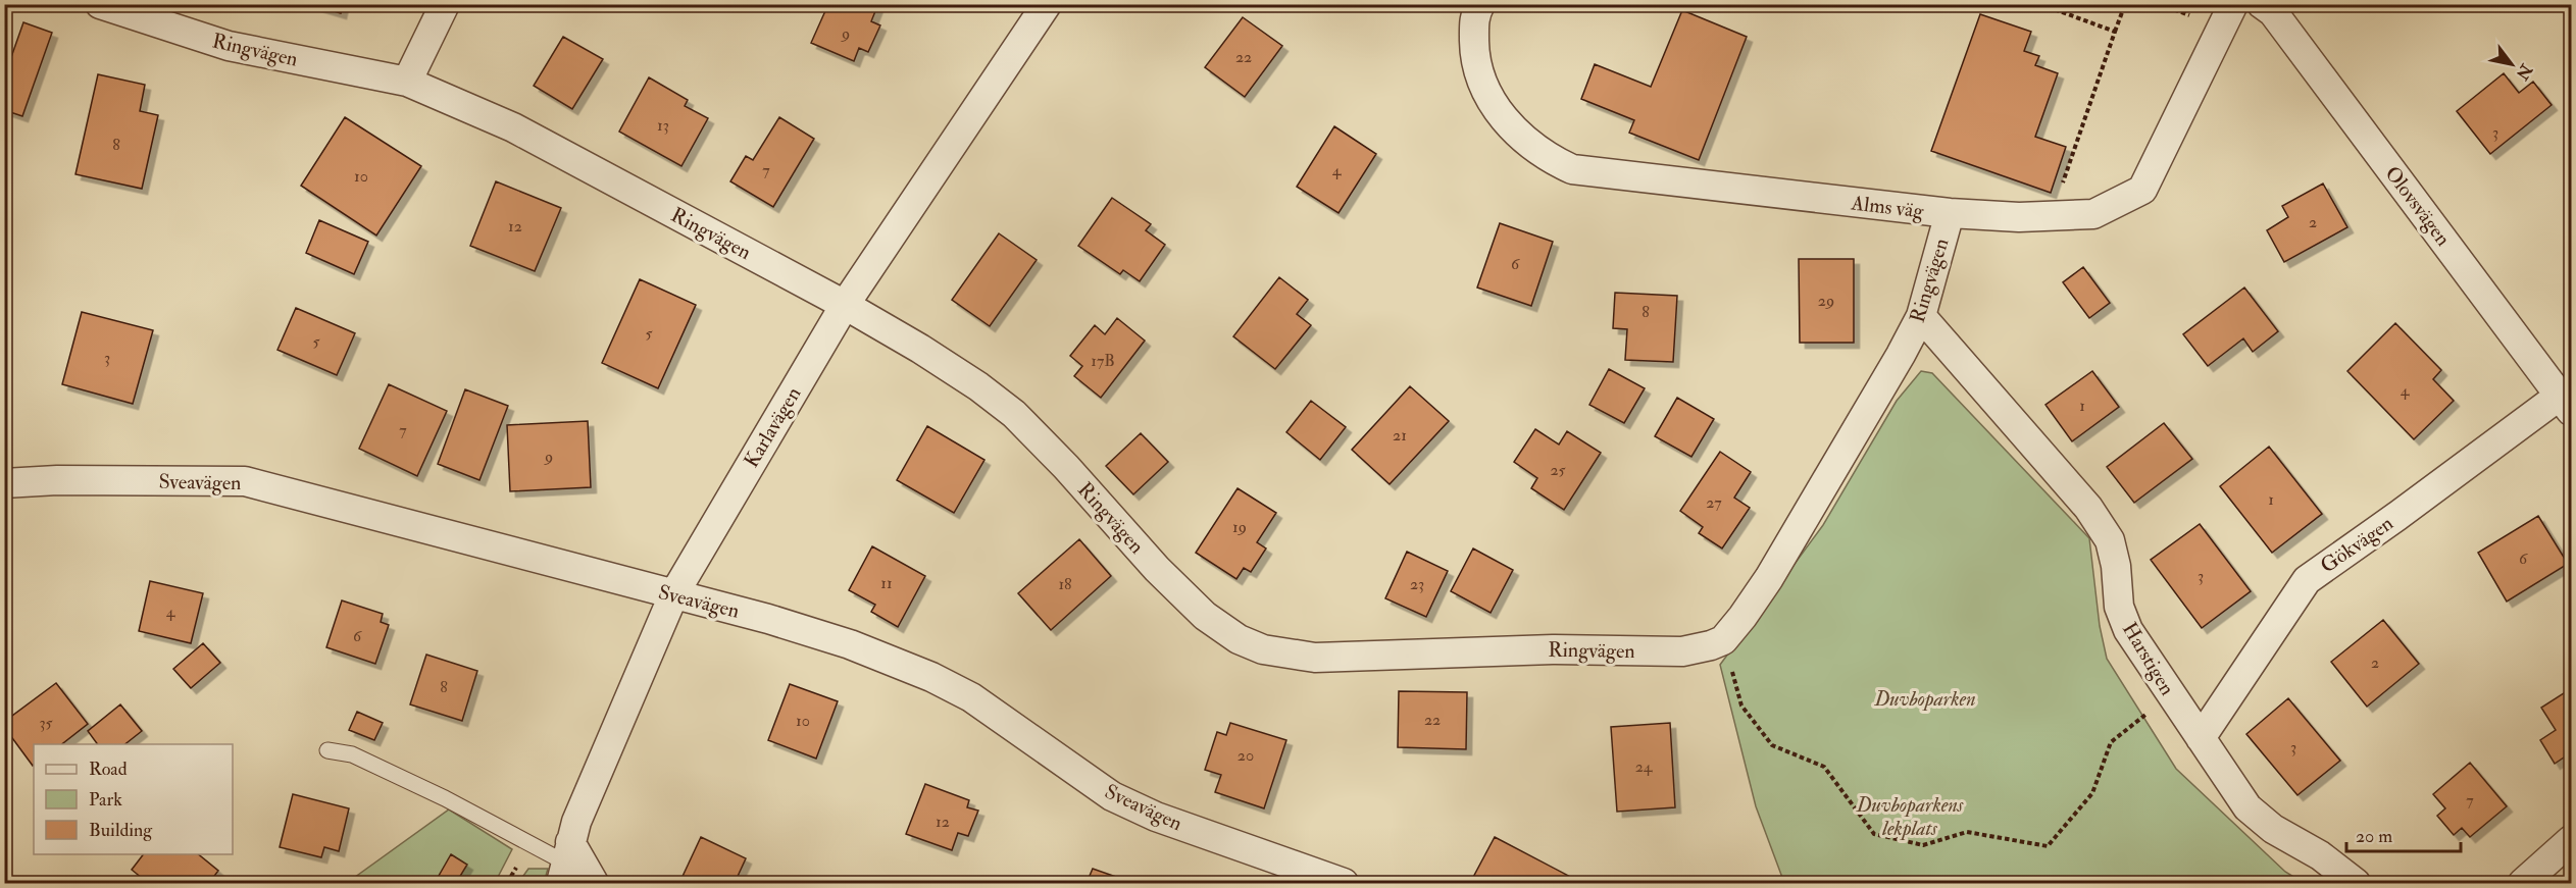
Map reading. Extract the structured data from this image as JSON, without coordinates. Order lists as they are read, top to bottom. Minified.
{"streets":{"street":["Ringvägen","Olovsvägen","Alms väg","Karlavägen","Sveavägen","Gökvägen","Harstigen"]},"crossings":[["Ringvägen","Alms väg"],["Ringvägen","Karlavägen"],["Ringvägen","Harstigen"],["Olovsvägen","Gökvägen"],["Karlavägen","Sveavägen"],["Gökvägen","Harstigen"]],"parks":["Duvboparken","Duvboparkens lekplats"],"house_numbers":["9","22","13","3","8","7","4","10","2","12","6","29","8","5","5","3","17B","4","1","7","21","9","25","1","27","19","6","3","11","18","23","4","6","2","8","22","10","35","3","20","24","7","12"],"legend":["Road","Park","Building"],"scale_bar":"20 m","north":"bottom right"}
